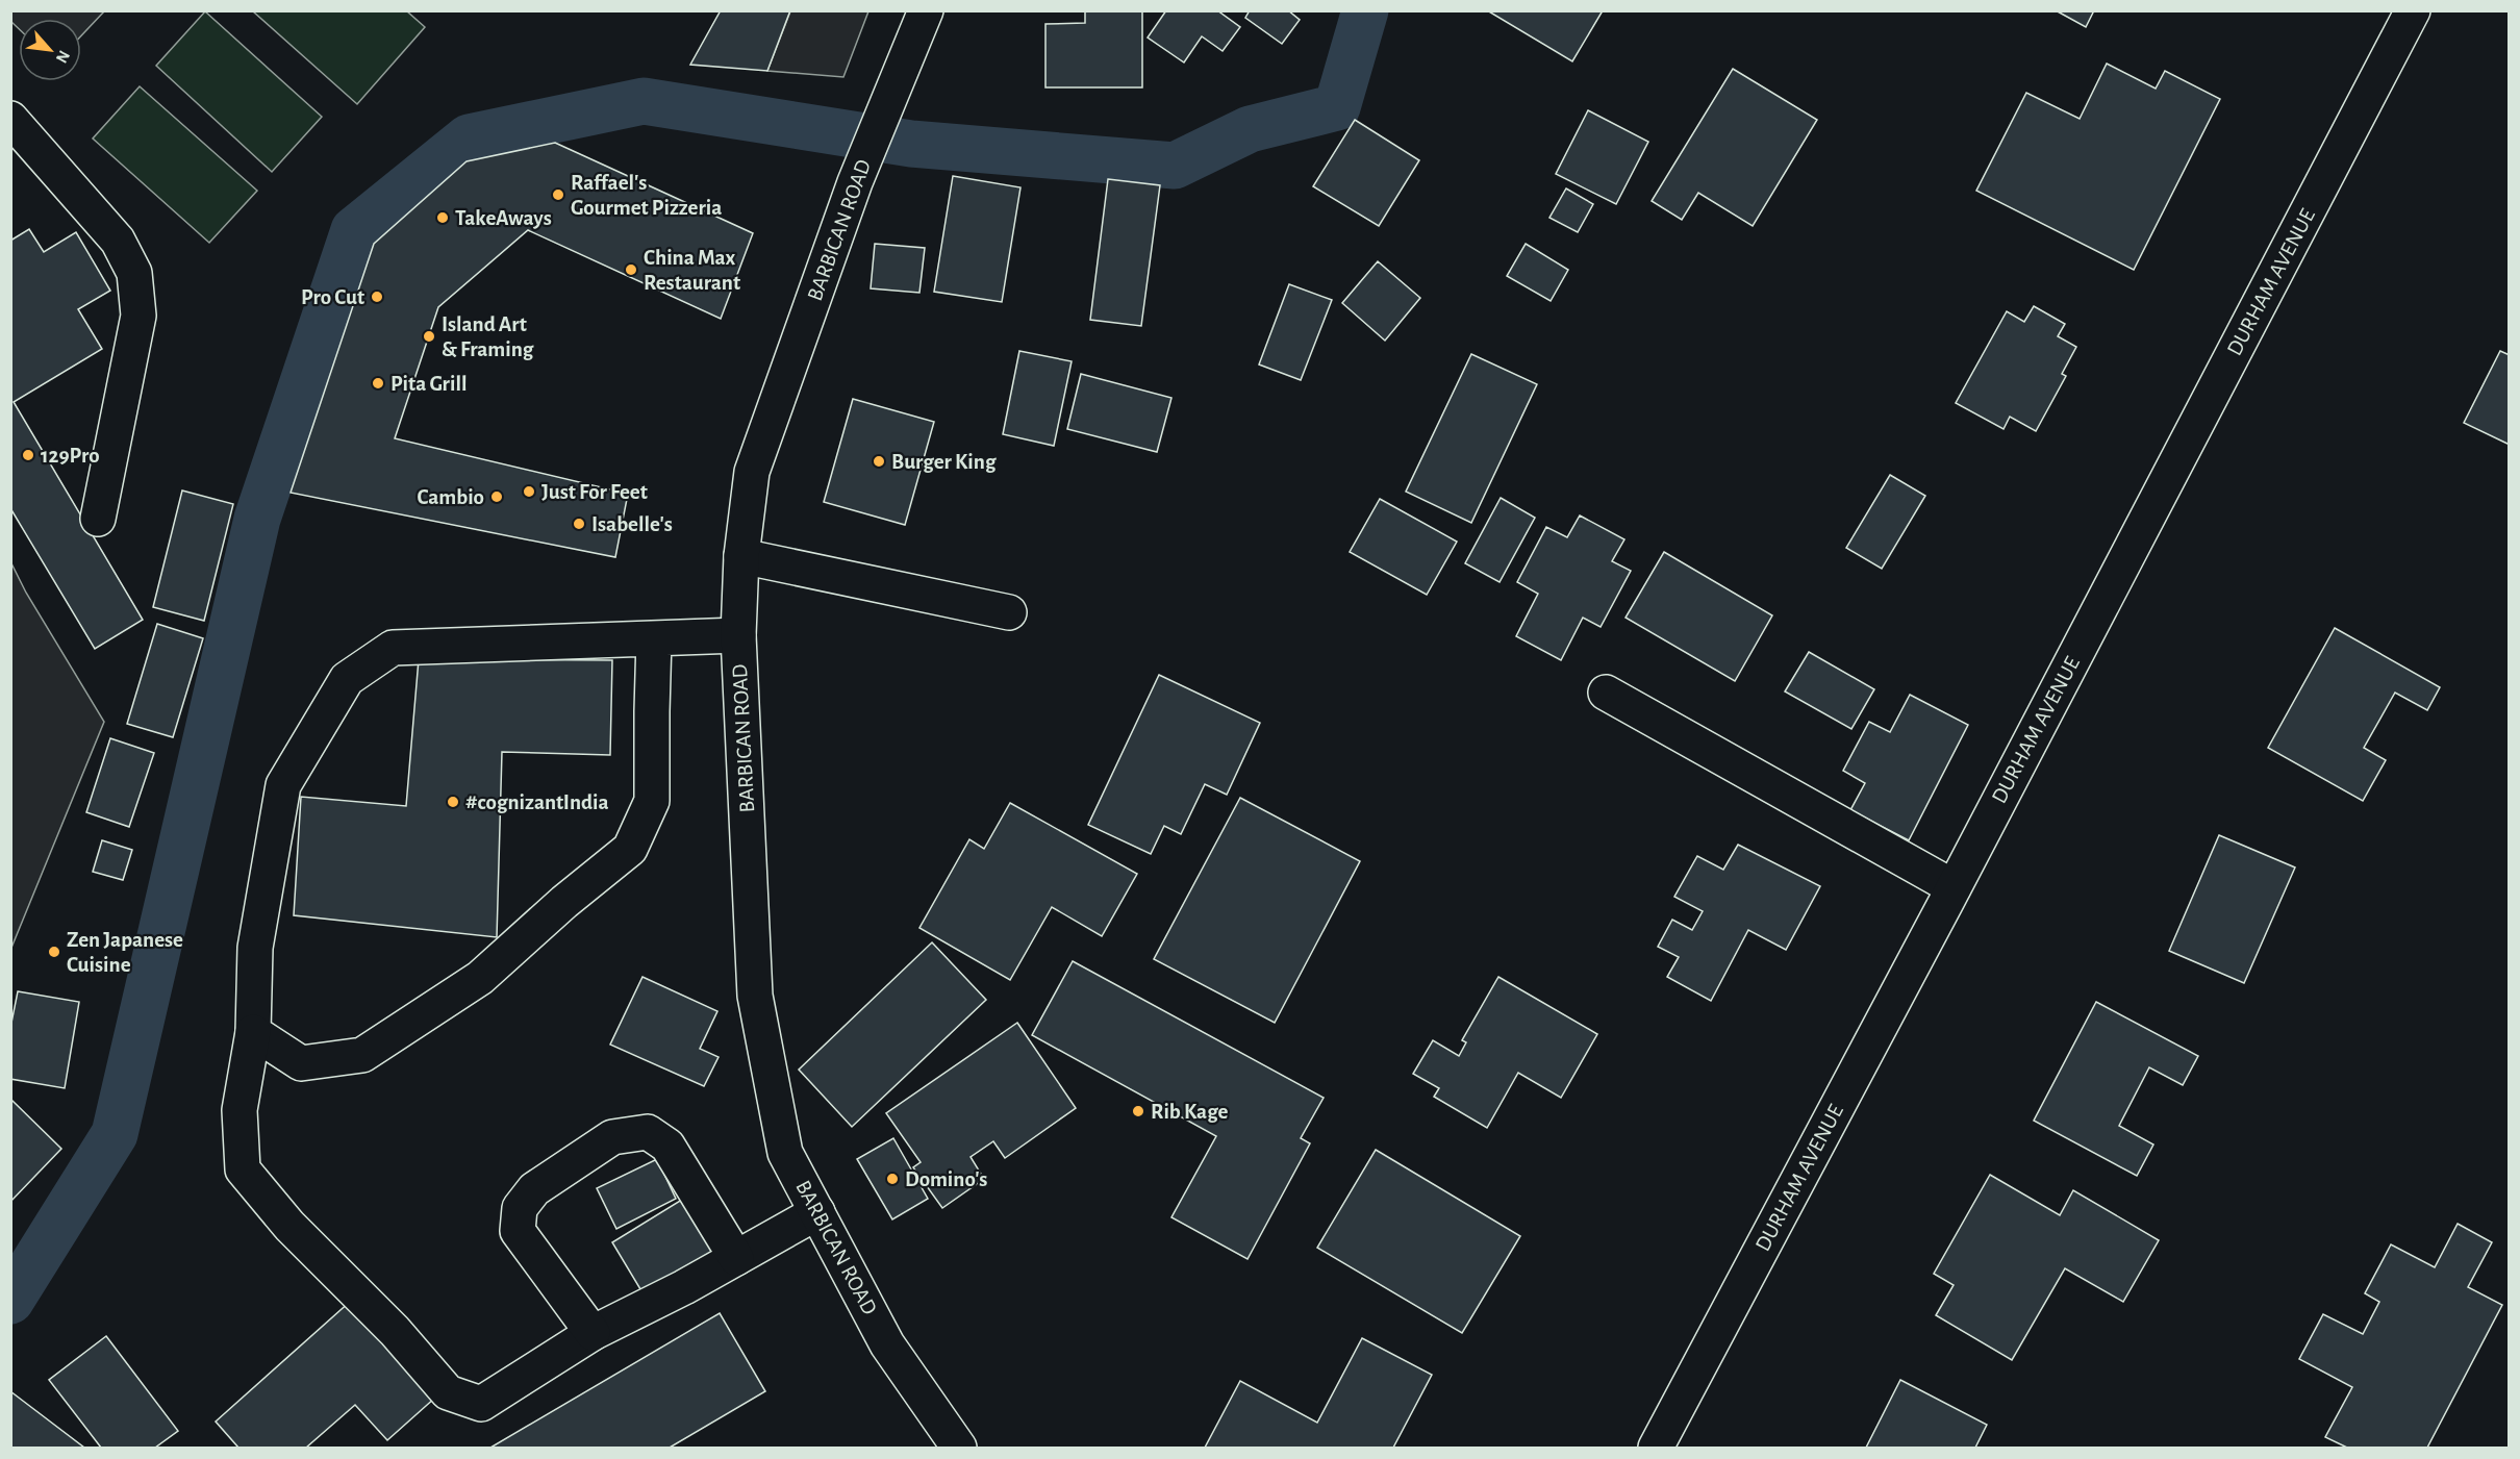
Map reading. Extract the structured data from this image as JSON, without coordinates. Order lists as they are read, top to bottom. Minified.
{"streets":{"street":["BARBICAN ROAD","DURHAM AVENUE"]},"places":["Raffael's Gourmet Pizzeria","TakeAways","China Max Restaurant","Pro Cut","Island Art & Framing","Pita Grill","129Pro","Burger King","Just For Feet","Cambio","Isabelle's","#cognizantIndia","Zen Japanese Cuisine","Rib Kage","Domino's"],"north":"bottom right"}
